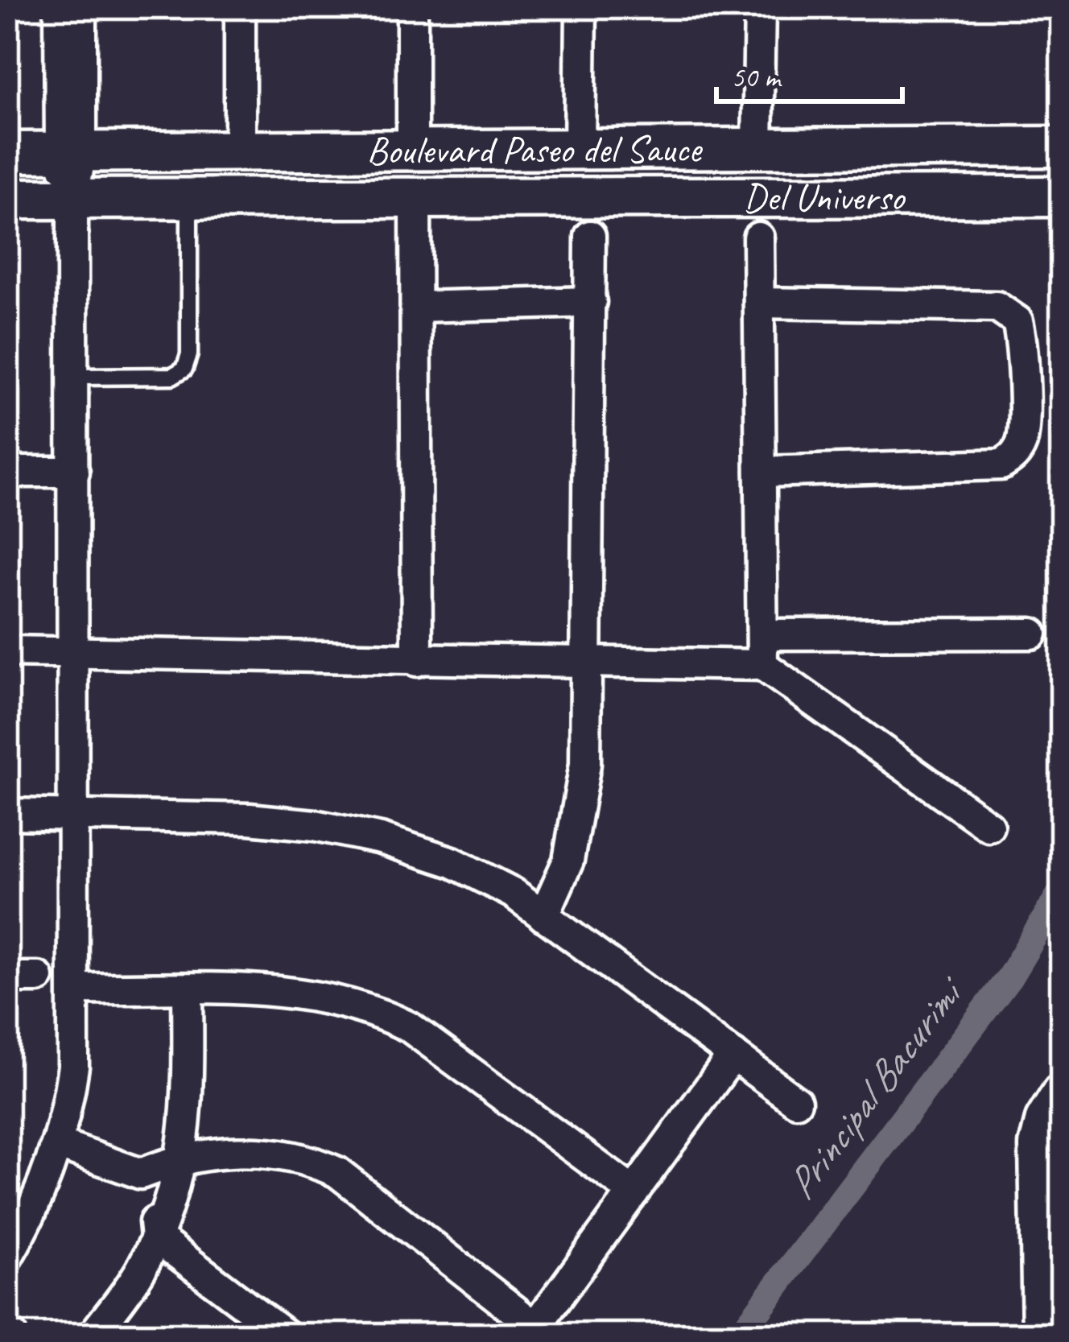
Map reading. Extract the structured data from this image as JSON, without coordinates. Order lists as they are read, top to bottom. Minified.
{"streets":{"street":["Boulevard Paseo del Sauce","Del Universo"]},"water":["Principal Bacurimi"],"scale_bar":"50 m"}
